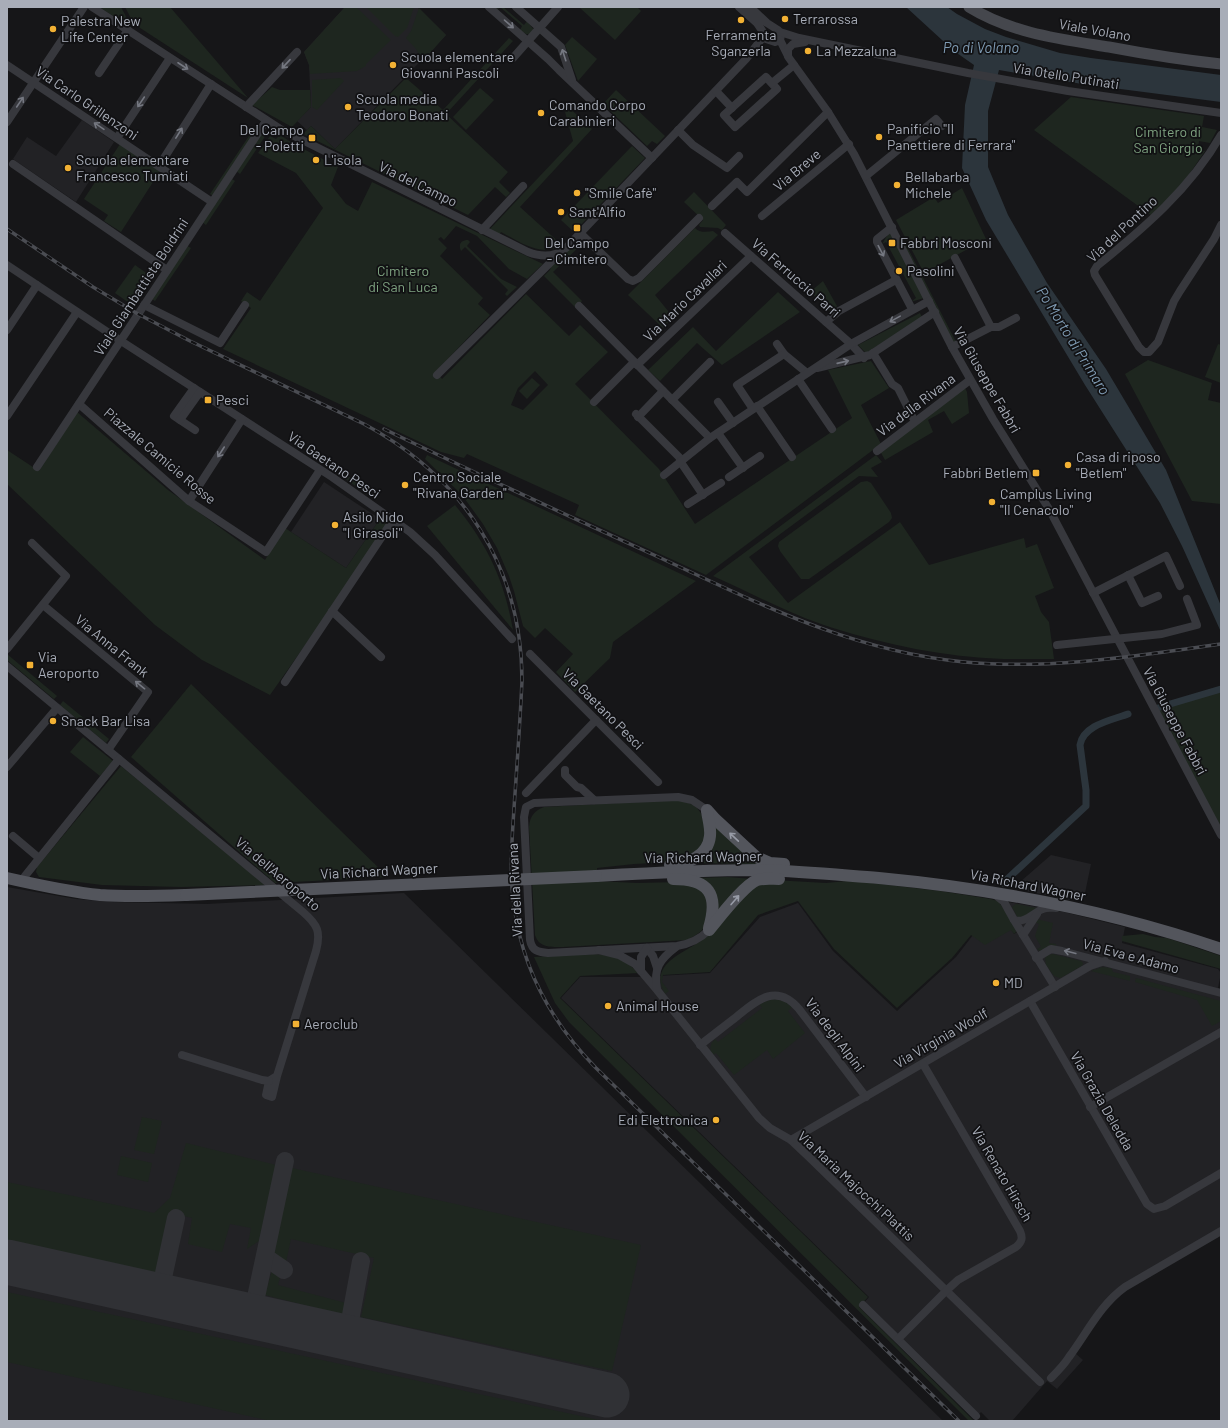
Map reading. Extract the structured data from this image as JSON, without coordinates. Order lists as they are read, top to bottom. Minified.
{"streets":{"main road":["Viale Volano","Via Richard Wagner"],"street":["Via Otello Putinati","Via Carlo Grillenzoni","Via Breve","Via del Campo","Via del Pontino","Via Ferruccio Parri","Viale Giambattista Boldrini","Via Mario Cavallari","Via Giuseppe Fabbri","Via della Rivana","Piazzale Camicie Rosse","Via Gaetano Pesci","Via Anna Frank","Via dell'Aeroporto","Via Eva e Adamo","Via degli Alpini","Via Virginia Woolf","Via Grazia Deledda","Via Renato Hirsch","Via Maria Majocchi Plattis"]},"crossings":[["Via Otello Putinati","Via Giuseppe Fabbri"],["Via Carlo Grillenzoni","Viale Giambattista Boldrini"],["Via Breve","Via Giuseppe Fabbri"],["Via del Campo","Viale Giambattista Boldrini"],["Via Ferruccio Parri","Via Mario Cavallari"],["Viale Giambattista Boldrini","Piazzale Camicie Rosse"],["Viale Giambattista Boldrini","Via Gaetano Pesci"],["Via Giuseppe Fabbri","Via della Rivana"],["Via della Rivana","Via Maria Majocchi Plattis"],["Piazzale Camicie Rosse","Via Gaetano Pesci"],["Via Anna Frank","Via dell'Aeroporto"],["Via Eva e Adamo","Via Virginia Woolf"],["Via degli Alpini","Via Virginia Woolf"],["Via degli Alpini","Via Maria Majocchi Plattis"],["Via Virginia Woolf","Via Grazia Deledda"],["Via Virginia Woolf","Via Renato Hirsch"],["Via Virginia Woolf","Via Maria Majocchi Plattis"],["Via Renato Hirsch","Via Maria Majocchi Plattis"]],"one_way":["Via Carlo Grillenzoni"],"water":["Po di Volano","Po Morto di Primaro"],"parks":["Cimitero di San Giorgio","Cimitero di San Luca"],"places":{"other":["Terrarossa","Ferramenta Sganzerla","Palestra New Life Center","La Mezzaluna","Scuola elementare Giovanni Pascoli","Scuola media Teodoro Bonati","Comando Corpo Carabinieri","Panificio \"Il Panettiere di Ferrara\"","L'isola","Scuola elementare Francesco Tumiati","Bellabarba Michele","\"Smile Cafè\"","Sant'Alfio","Pasolini","Casa di riposo \"Betlem\"","Centro Sociale \"Rivana Garden\"","Camplus Living \"Il Cenacolo\"","Asilo Nido \"I Girasoli\"","Snack Bar Lisa","MD","Animal House","Edi Elettronica"],"transit":["Del Campo - Poletti","Del Campo - Cimitero","Fabbri Mosconi","Pesci","Fabbri Betlem","Via Aeroporto","Aeroclub"]}}
